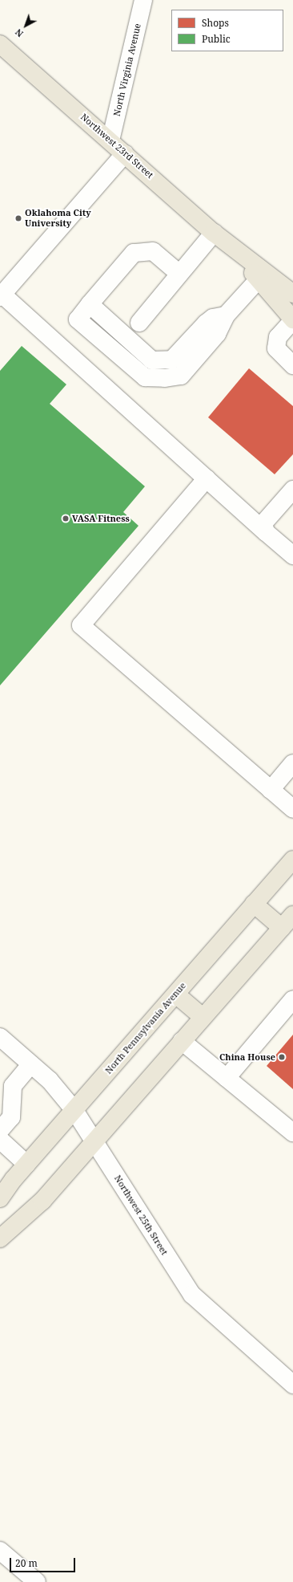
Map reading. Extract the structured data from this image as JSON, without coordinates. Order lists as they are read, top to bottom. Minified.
{"streets":{"main road":["Northwest 23rd Street","North Pennsylvania Avenue"],"street":["North Virginia Avenue","Northwest 25th Street"]},"crossings":[["North Virginia Avenue","Northwest 23rd Street"],["North Pennsylvania Avenue","Northwest 25th Street"]],"places":["Oklahoma City University","VASA Fitness","China House"],"legend":["Shops","Public"],"scale_bar":"20 m","north":"bottom left"}
